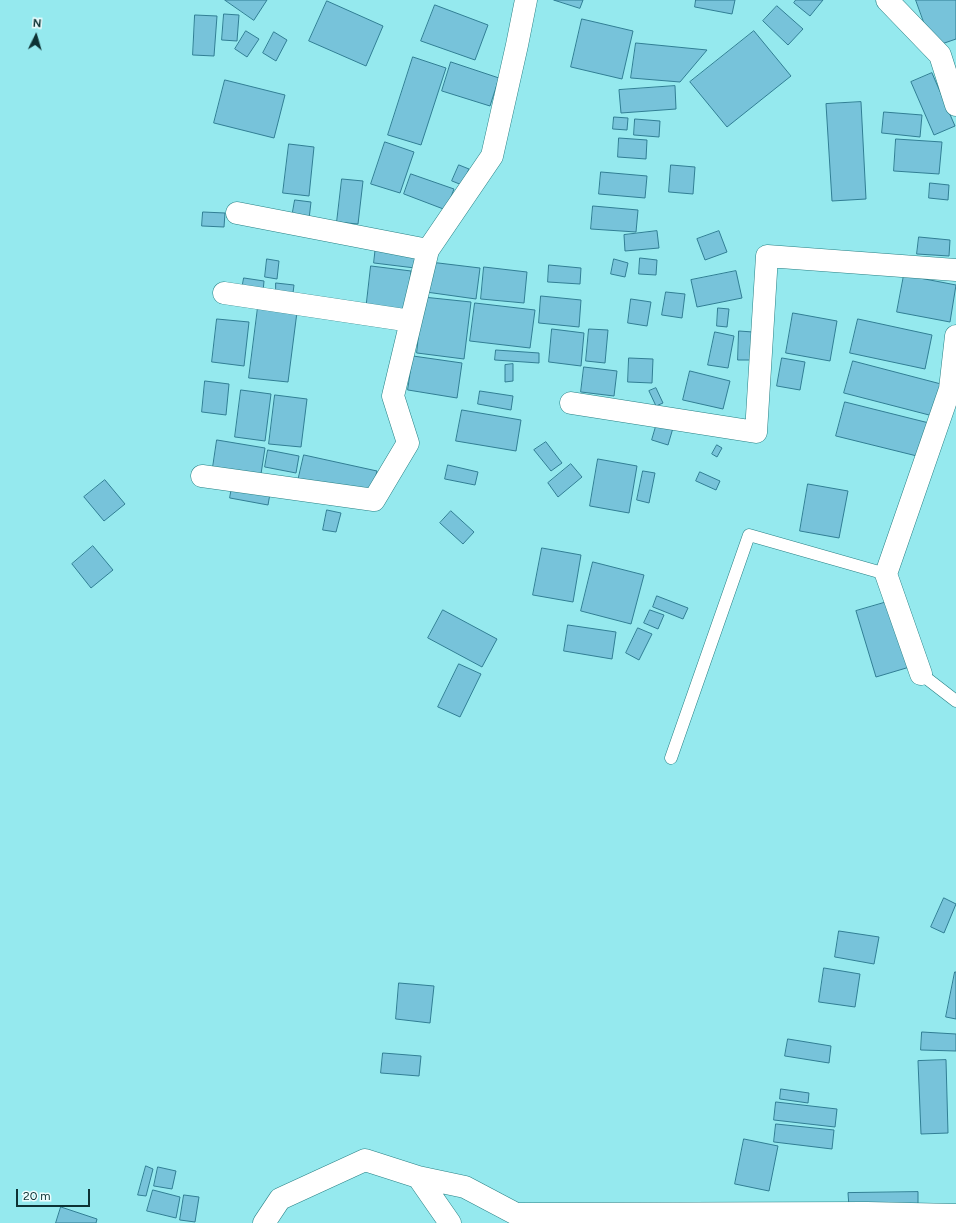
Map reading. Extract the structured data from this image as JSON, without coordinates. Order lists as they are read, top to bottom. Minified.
{"scale_bar":"20 m","north":"top"}
